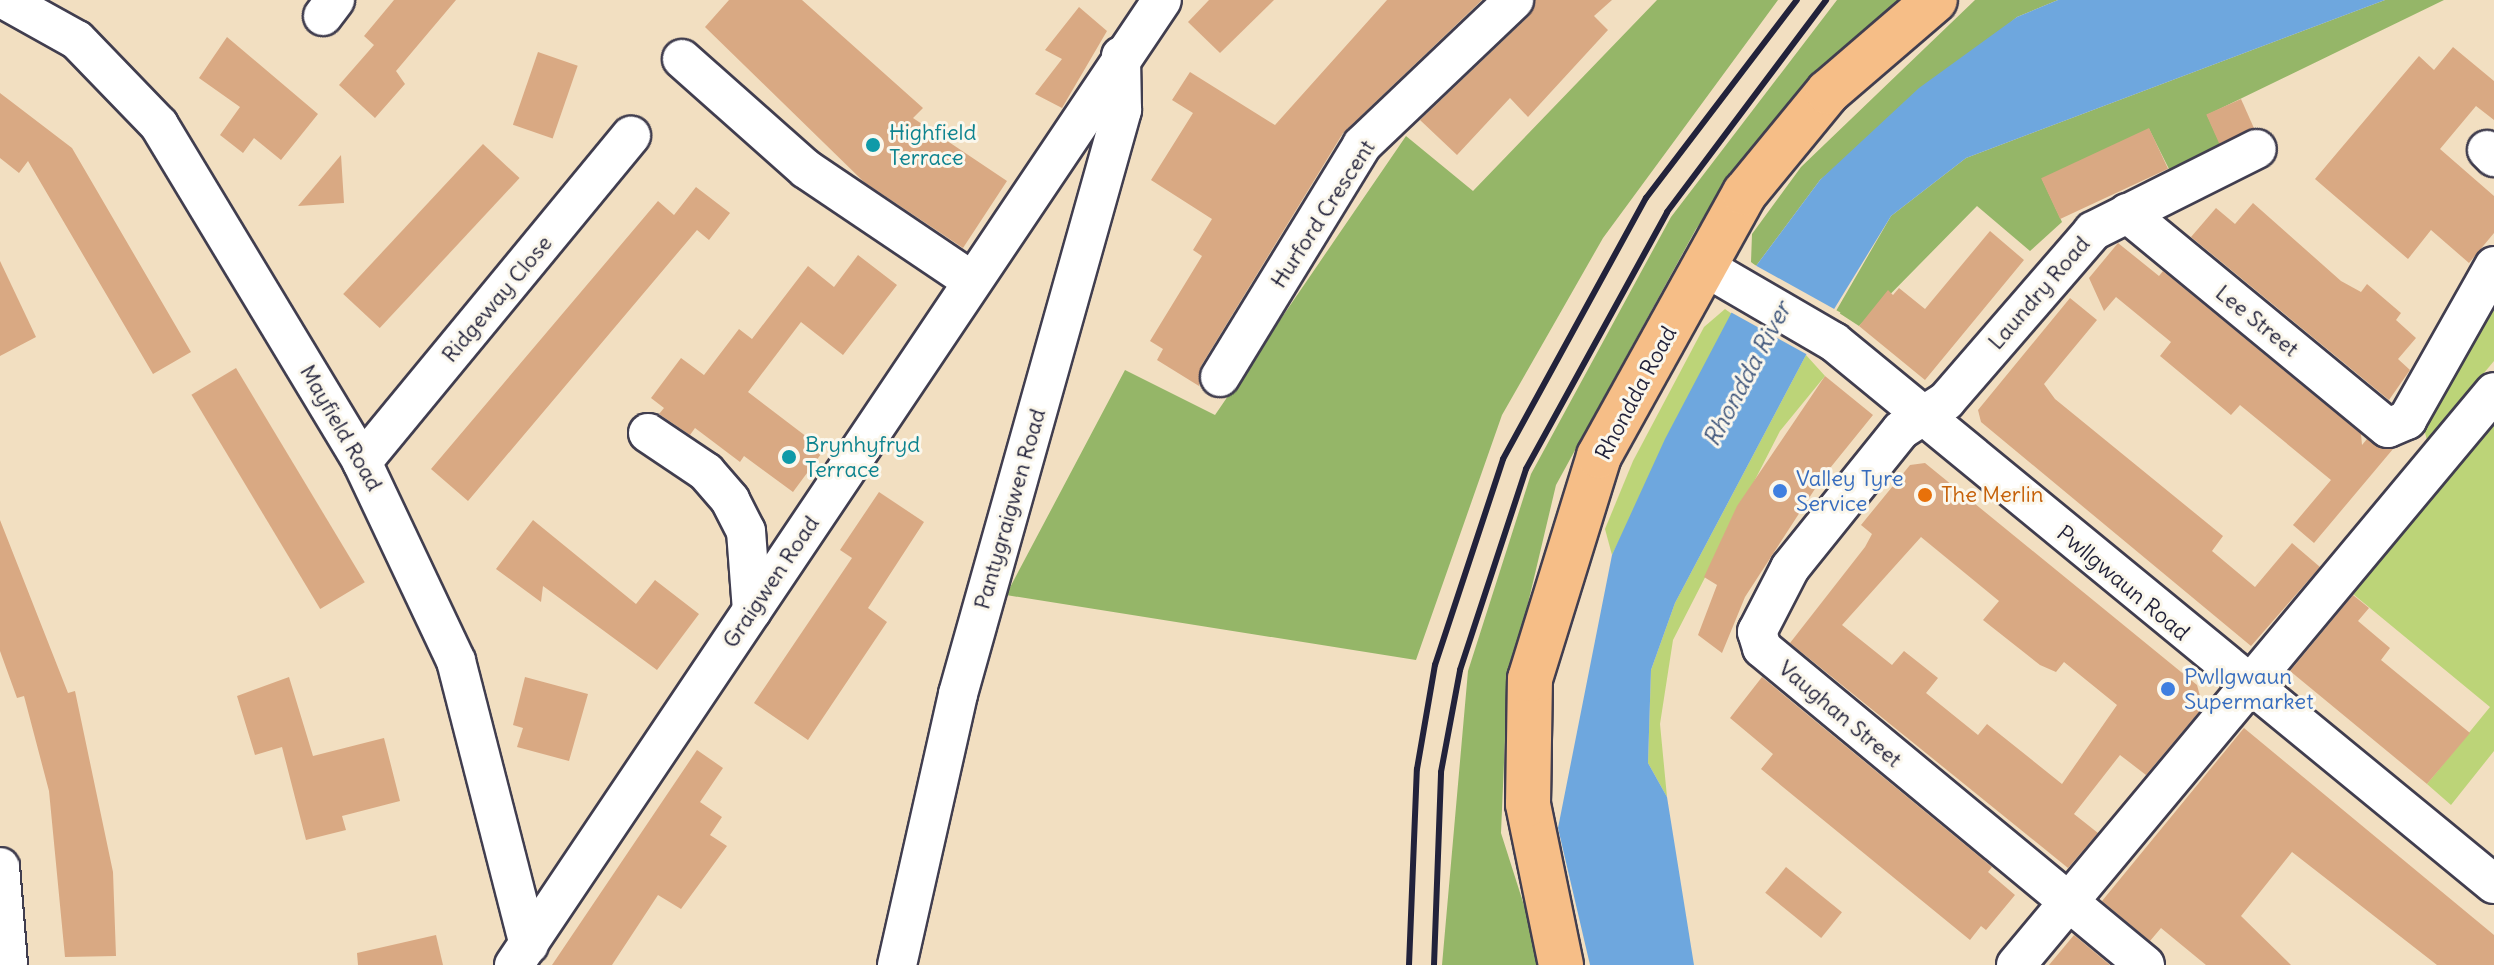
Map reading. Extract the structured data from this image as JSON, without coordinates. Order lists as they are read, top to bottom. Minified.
{"streets":{"main road":["Rhondda Road"],"street":["Hurford Crescent","Laundry Road","Ridgeway Close","Lee Street","Mayfield Road","Pantygraigwen Road","Graigwen Road","Pwllgwaun Road","Vaughan Street"]},"crossings":[["Laundry Road","Lee Street"],["Laundry Road","Pwllgwaun Road"],["Laundry Road","Vaughan Street"],["Ridgeway Close","Mayfield Road"],["Rhondda Road","Pwllgwaun Road"],["Mayfield Road","Graigwen Road"],["Pantygraigwen Road","Graigwen Road"],["Pwllgwaun Road","Vaughan Street"]],"water":["Rhondda River"],"places":["Highfield Terrace","Brynhyfryd Terrace","Valley Tyre Service","The Merlin","Pwllgwaun Supermarket"]}
